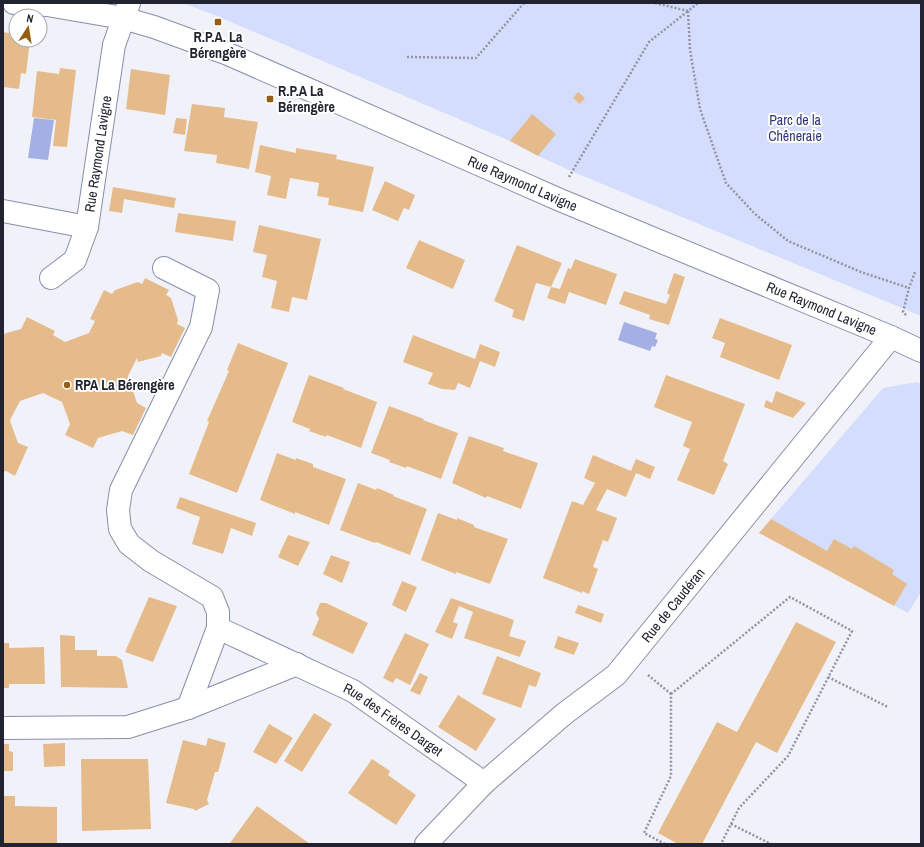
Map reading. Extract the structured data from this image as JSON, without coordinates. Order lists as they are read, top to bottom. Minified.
{"streets":{"street":["Rue Raymond Lavigne","Rue de Caudéran","Rue des Frères Darget"]},"crossings":[["Rue Raymond Lavigne","Rue de Caudéran"],["Rue de Caudéran","Rue des Frères Darget"]],"parks":["Parc de la Chêneraie"],"places":{"transit":["R.P.A. La Bérengère","R.P.A La Bérengère"],"other":["RPA La Bérengère"]},"north":"top"}
